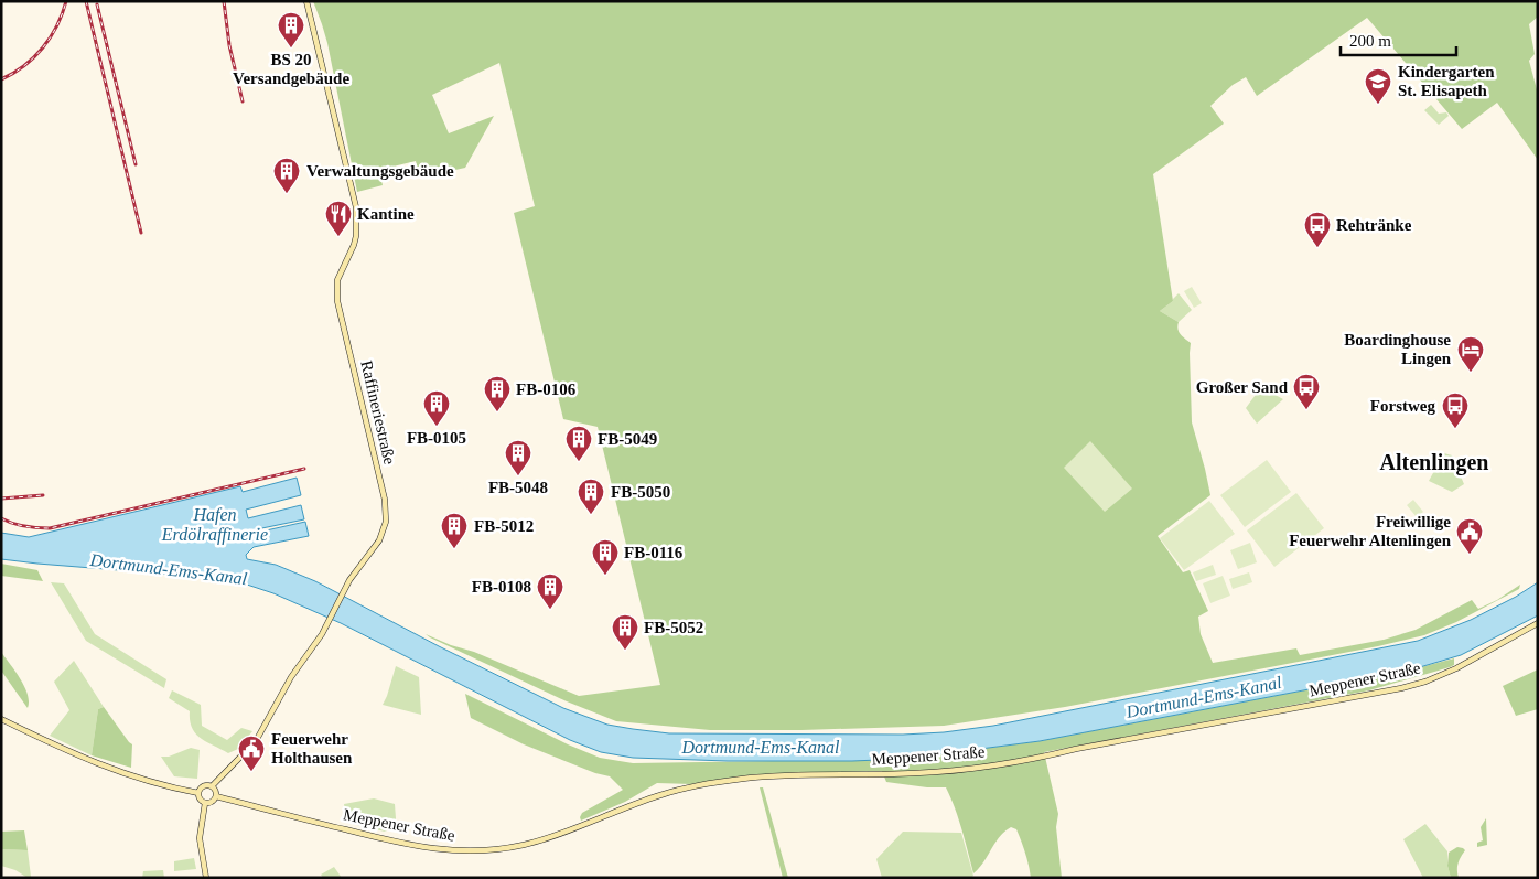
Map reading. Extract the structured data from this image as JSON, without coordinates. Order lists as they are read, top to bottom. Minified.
{"streets":{"main road":["Raffineriestraße","Meppener Straße"]},"crossings":[["Raffineriestraße","Meppener Straße"]],"districts":["Altenlingen"],"water":["Hafen Erdölraffinerie","Dortmund-Ems-Kanal"],"places":{"building":["BS 20 Versandgebäude","Verwaltungsgebäude","FB-0106","FB-0105","FB-5049","FB-5048","FB-5050","FB-5012","FB-0116","FB-0108","FB-5052"],"school or university":["Kindergarten St. Elisapeth"],"restaurant":["Kantine"],"bus stop":["Rehtränke","Großer Sand","Forstweg"],"hotel":["Boardinghouse Lingen"],"public building":["Freiwillige Feuerwehr Altenlingen","Feuerwehr Holthausen"]},"scale_bar":"200 m"}
